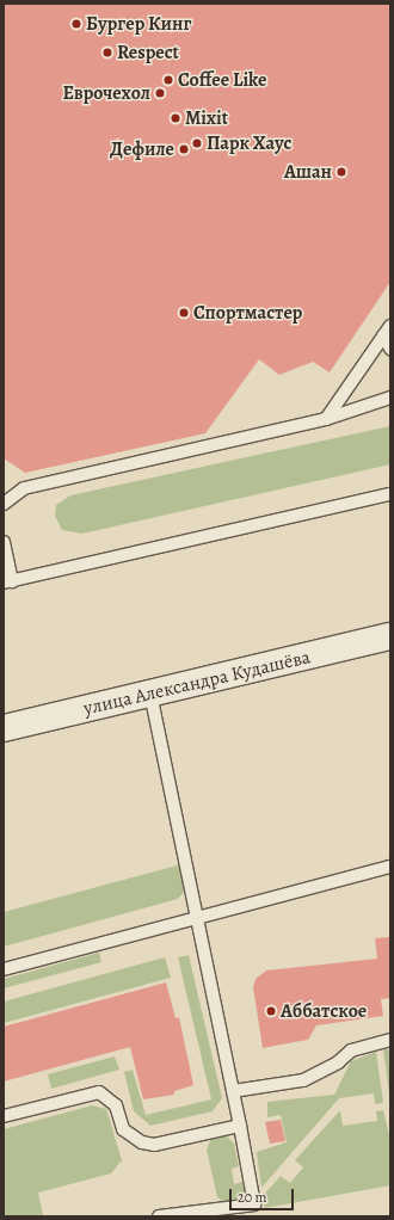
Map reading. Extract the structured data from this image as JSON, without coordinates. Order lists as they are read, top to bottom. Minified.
{"streets":{"main road":["улица Александра Кудашёва"]},"places":["Бургер Кинг","Respect","Coffee Like","Еврочехол","Mixit","Парк Хаус","Дефиле","Ашан","Спортмастер","Аббатское"],"scale_bar":"20 m"}
